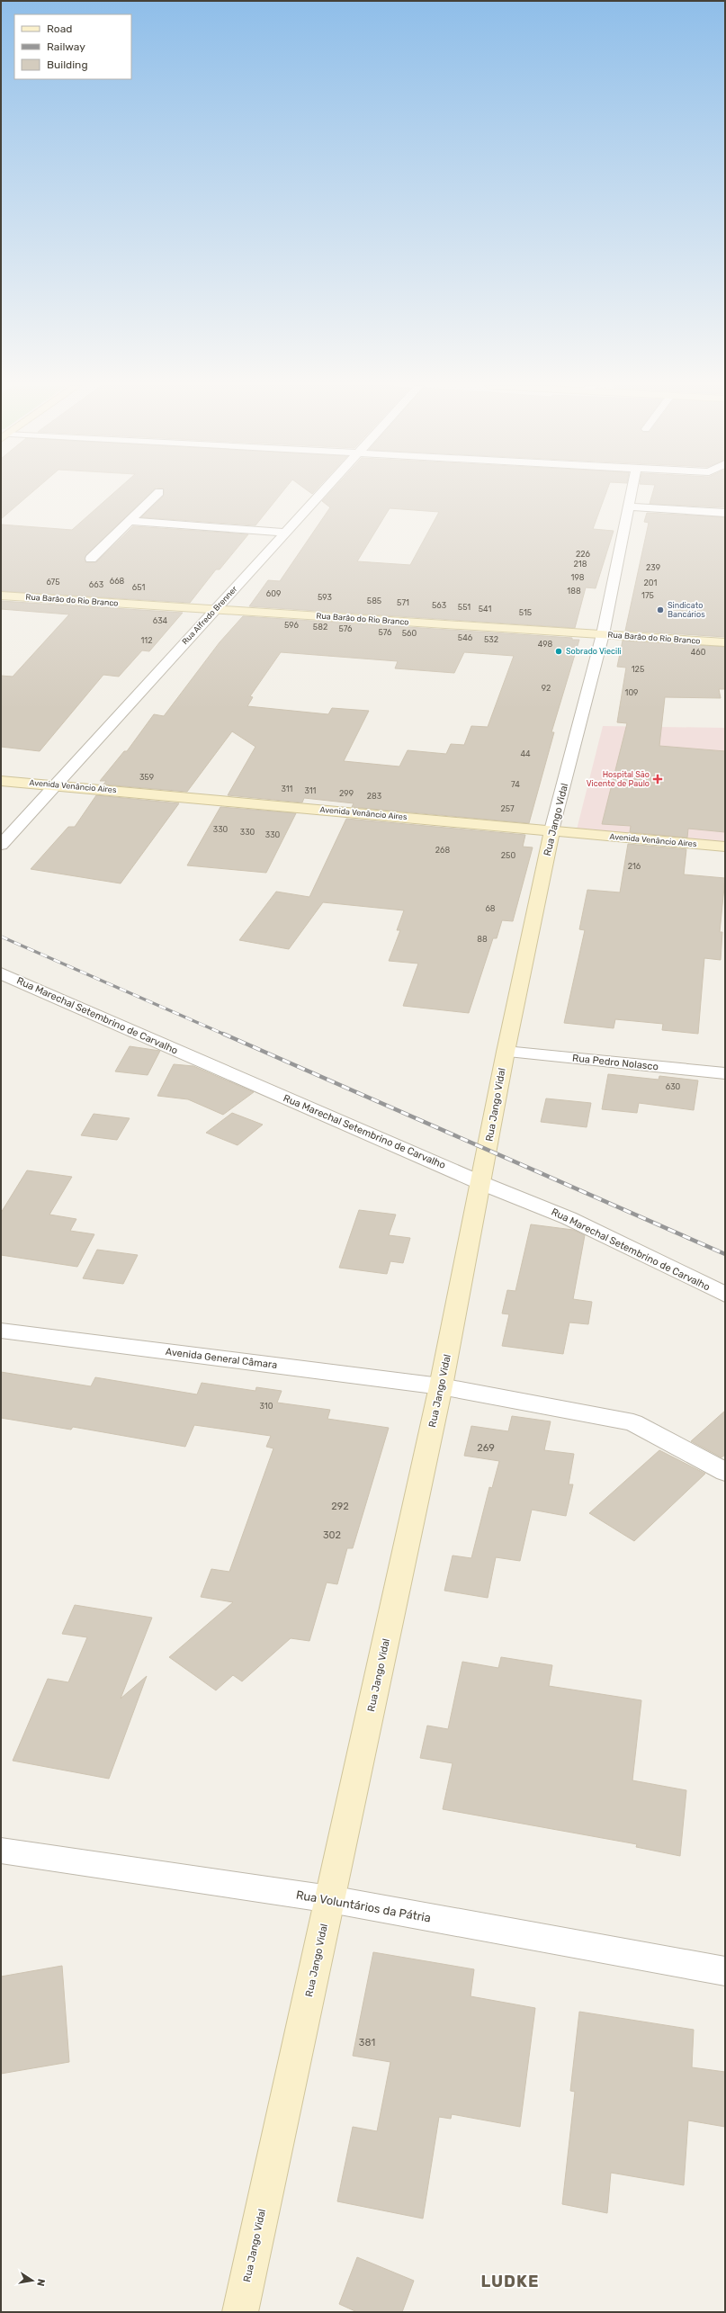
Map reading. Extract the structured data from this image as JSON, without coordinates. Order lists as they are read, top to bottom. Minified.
{"streets":{"street":["Rua Barão do Rio Branco","Rua Alfredo Brenner","Avenida Venâncio Aires","Rua Jango Vidal","Rua Marechal Setembrino de Carvalho","Rua Pedro Nolasco","Avenida General Câmara","Rua Voluntários da Pátria"]},"crossings":[["Rua Barão do Rio Branco","Rua Alfredo Brenner"],["Rua Barão do Rio Branco","Rua Jango Vidal"],["Rua Alfredo Brenner","Avenida Venâncio Aires"],["Avenida Venâncio Aires","Rua Jango Vidal"],["Rua Jango Vidal","Rua Marechal Setembrino de Carvalho"],["Rua Jango Vidal","Rua Pedro Nolasco"],["Rua Jango Vidal","Avenida General Câmara"],["Rua Jango Vidal","Rua Voluntários da Pátria"]],"districts":["LUDKE"],"places":{"other":["Sindicato Bancários","Sobrado Viecili"],"health":["Hospital São Vicente de Paulo"]},"house_numbers":["226","218","239","198","668","675","201","663","651","188","609","175","593","585","571","563","551","541","515","634","596","582","576","576","560","546","532","112","498","460","125","92","109","44","359","74","311","311","299","283","257","330","330","330","268","250","216","68","88","630","310","269","292","302","381"],"legend":["Road","Railway","Building"],"north":"right"}
